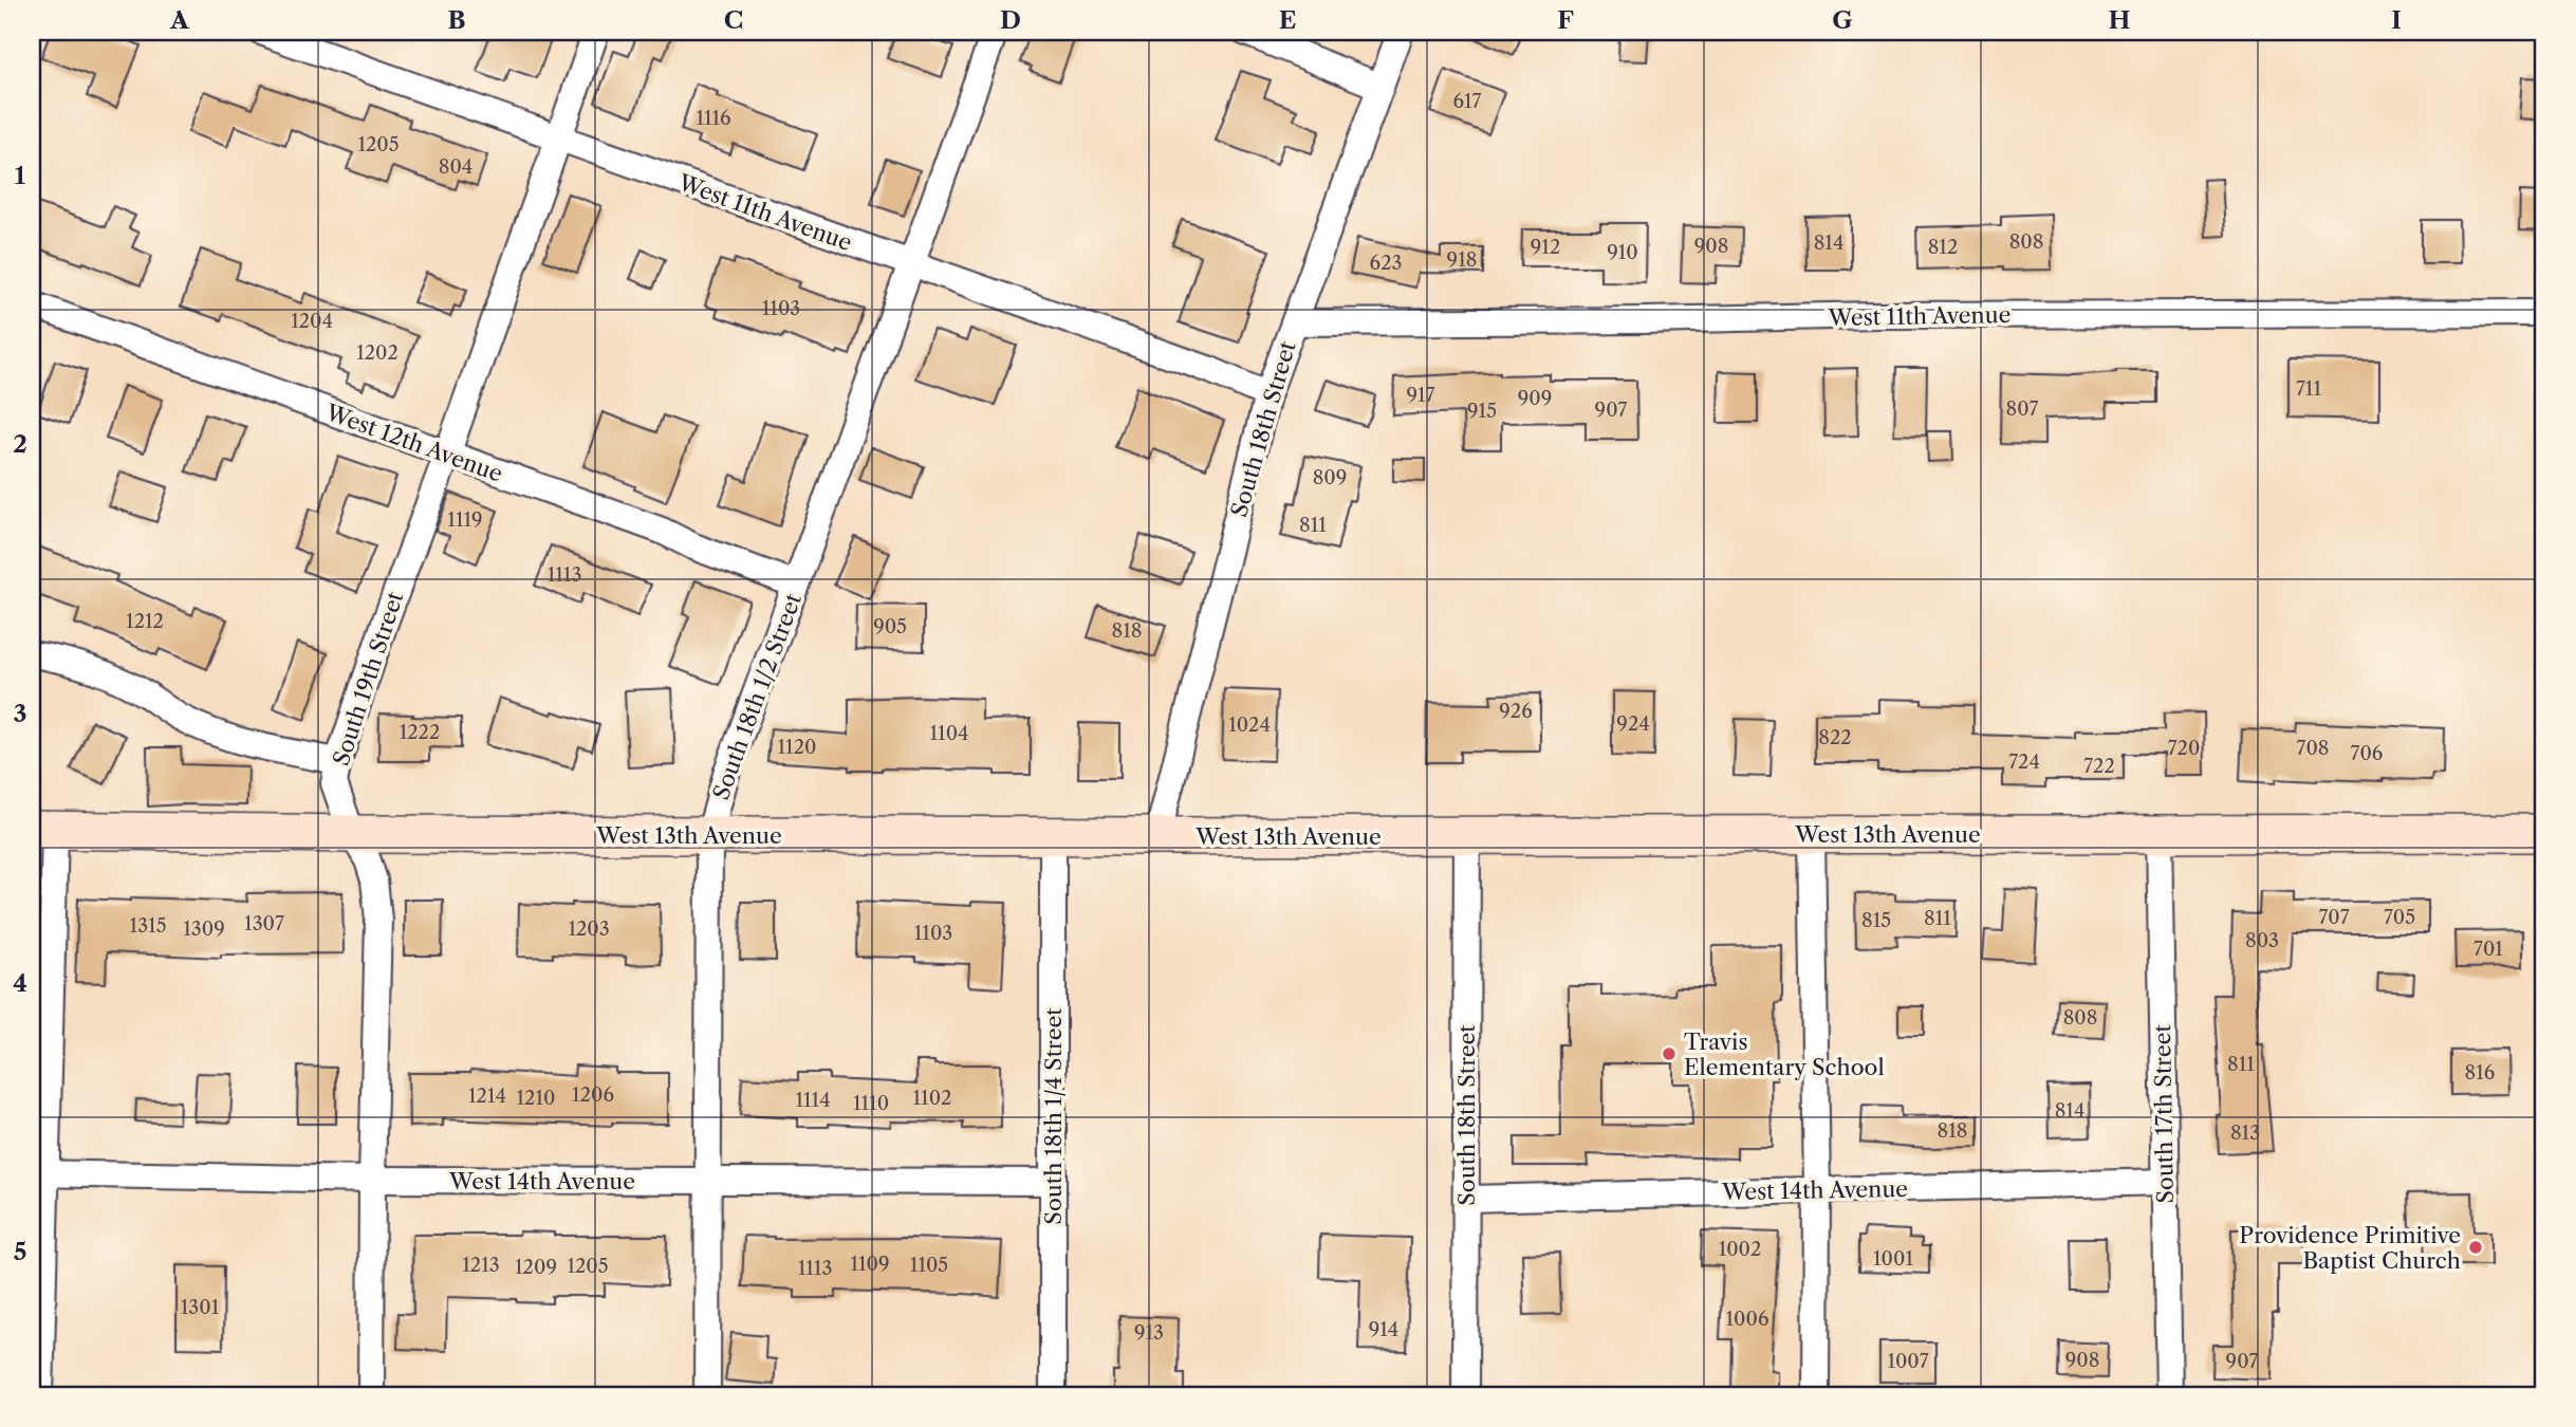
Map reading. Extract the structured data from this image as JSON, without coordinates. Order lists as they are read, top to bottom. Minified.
{"streets":{"street":["West 11th Avenue","South 18th Street","West 12th Avenue","South 19th Street","South 18th 1/2 Street","West 13th Avenue","South 17th Street","South 18th 1/4 Street","West 14th Avenue"]},"crossings":[["West 11th Avenue","South 18th Street"],["West 11th Avenue","South 19th Street"],["West 11th Avenue","South 18th 1/2 Street"],["South 18th Street","West 13th Avenue"],["South 18th Street","West 14th Avenue"],["West 12th Avenue","South 19th Street"],["West 12th Avenue","South 18th 1/2 Street"],["South 19th Street","West 13th Avenue"],["South 19th Street","West 14th Avenue"],["South 18th 1/2 Street","West 13th Avenue"],["South 18th 1/2 Street","West 14th Avenue"],["West 13th Avenue","South 17th Street"],["West 13th Avenue","South 18th 1/4 Street"],["South 17th Street","West 14th Avenue"],["South 18th 1/4 Street","West 14th Avenue"]],"places":["Travis Elementary School","Providence Primitive Baptist Church"],"house_numbers":["617","1116","1205","804","808","814","908","912","812","910","918","623","1103","1204","1202","711","917","909","807","907","915","809","1119","811","1113","1212","905","818","926","924","1024","1222","1104","822","1120","720","708","706","724","722","707","705","811","815","1307","1315","1309","1203","1103","803","701","808","811","816","1206","1214","1210","1102","1114","1110","814","818","813","1002","1001","1109","1213","1105","1205","1209","1113","1301","1006","914","913","908","1007","907"],"grid":{"columns":["A","B","C","D","E","F","G","H","I"],"rows":["1","2","3","4","5"]}}
